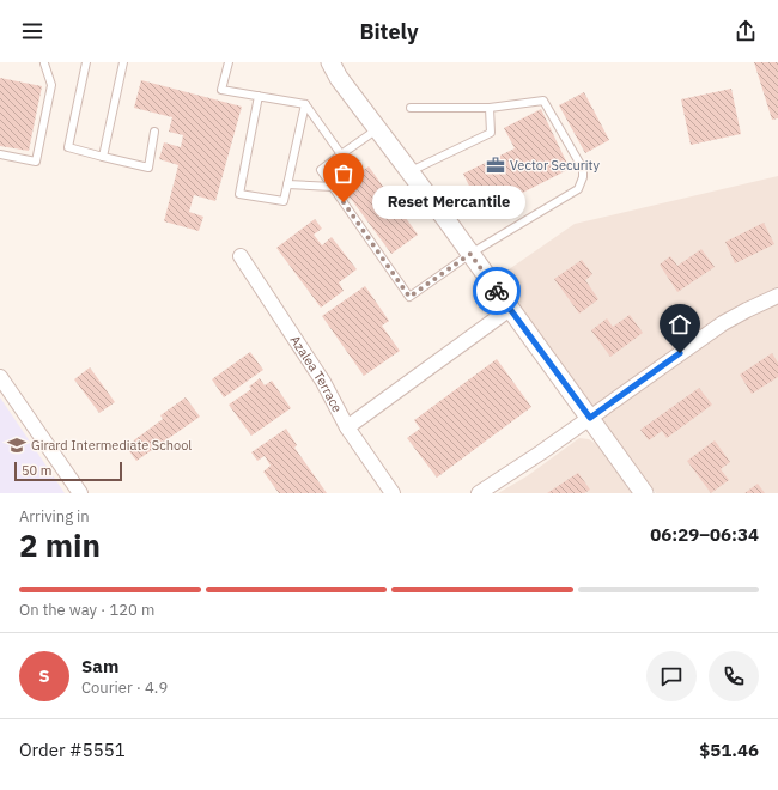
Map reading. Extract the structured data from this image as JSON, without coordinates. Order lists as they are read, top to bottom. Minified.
{"streets":{"street":["Azalea Terrace"]},"places":{"office":["Vector Security"],"other":["Reset Mercantile"],"school or university":["Girard Intermediate School"]},"scale_bar":"50 m","page":{"header":"Bitely","bubble":"Reset Mercantile","scale":"50 m","heading":["2 min","Arriving in","06:29–06:34"],"panel":["Sam","Courier · 4.9","Order #5551","$51.46"],"bar":"On the way · 120 m","round":"S"}}
